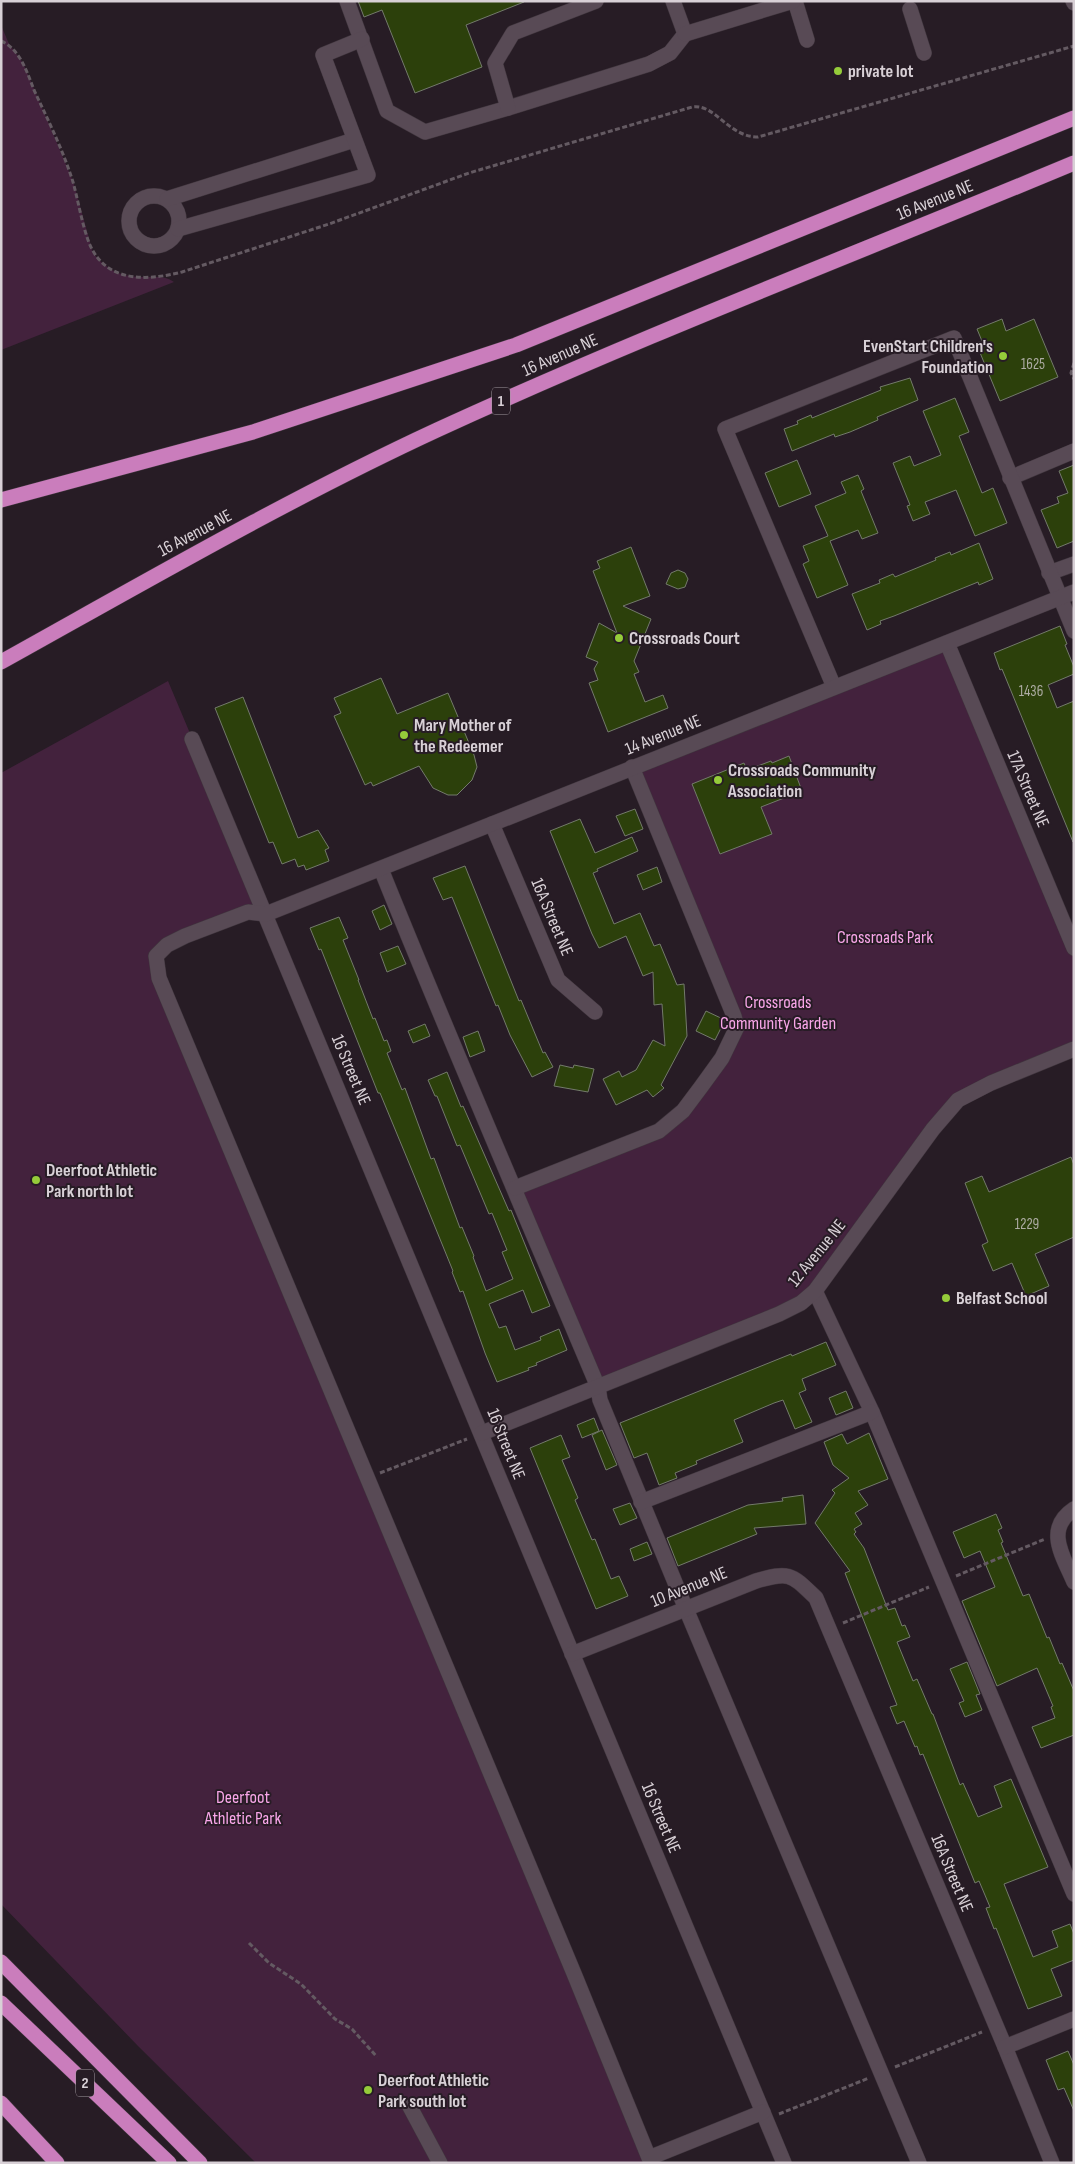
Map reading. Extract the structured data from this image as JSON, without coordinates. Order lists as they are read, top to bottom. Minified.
{"streets":{"highway":["16 Avenue NE","1","2"],"street":["14 Avenue NE","17A Street NE","16A Street NE","16 Street NE","12 Avenue NE","10 Avenue NE"]},"crossings":[["14 Avenue NE","17A Street NE"],["14 Avenue NE","16A Street NE"],["14 Avenue NE","16 Street NE"],["16A Street NE","10 Avenue NE"],["16 Street NE","12 Avenue NE"],["16 Street NE","10 Avenue NE"]],"parks":["Crossroads Park","Crossroads Community Garden","Deerfoot Athletic Park"],"places":["private lot","EvenStart Children's Foundation","Crossroads Court","Mary Mother of the Redeemer","Crossroads Community Association","Deerfoot Athletic Park north lot","Belfast School","Deerfoot Athletic Park south lot"],"house_numbers":["1625","1436","1229"]}
